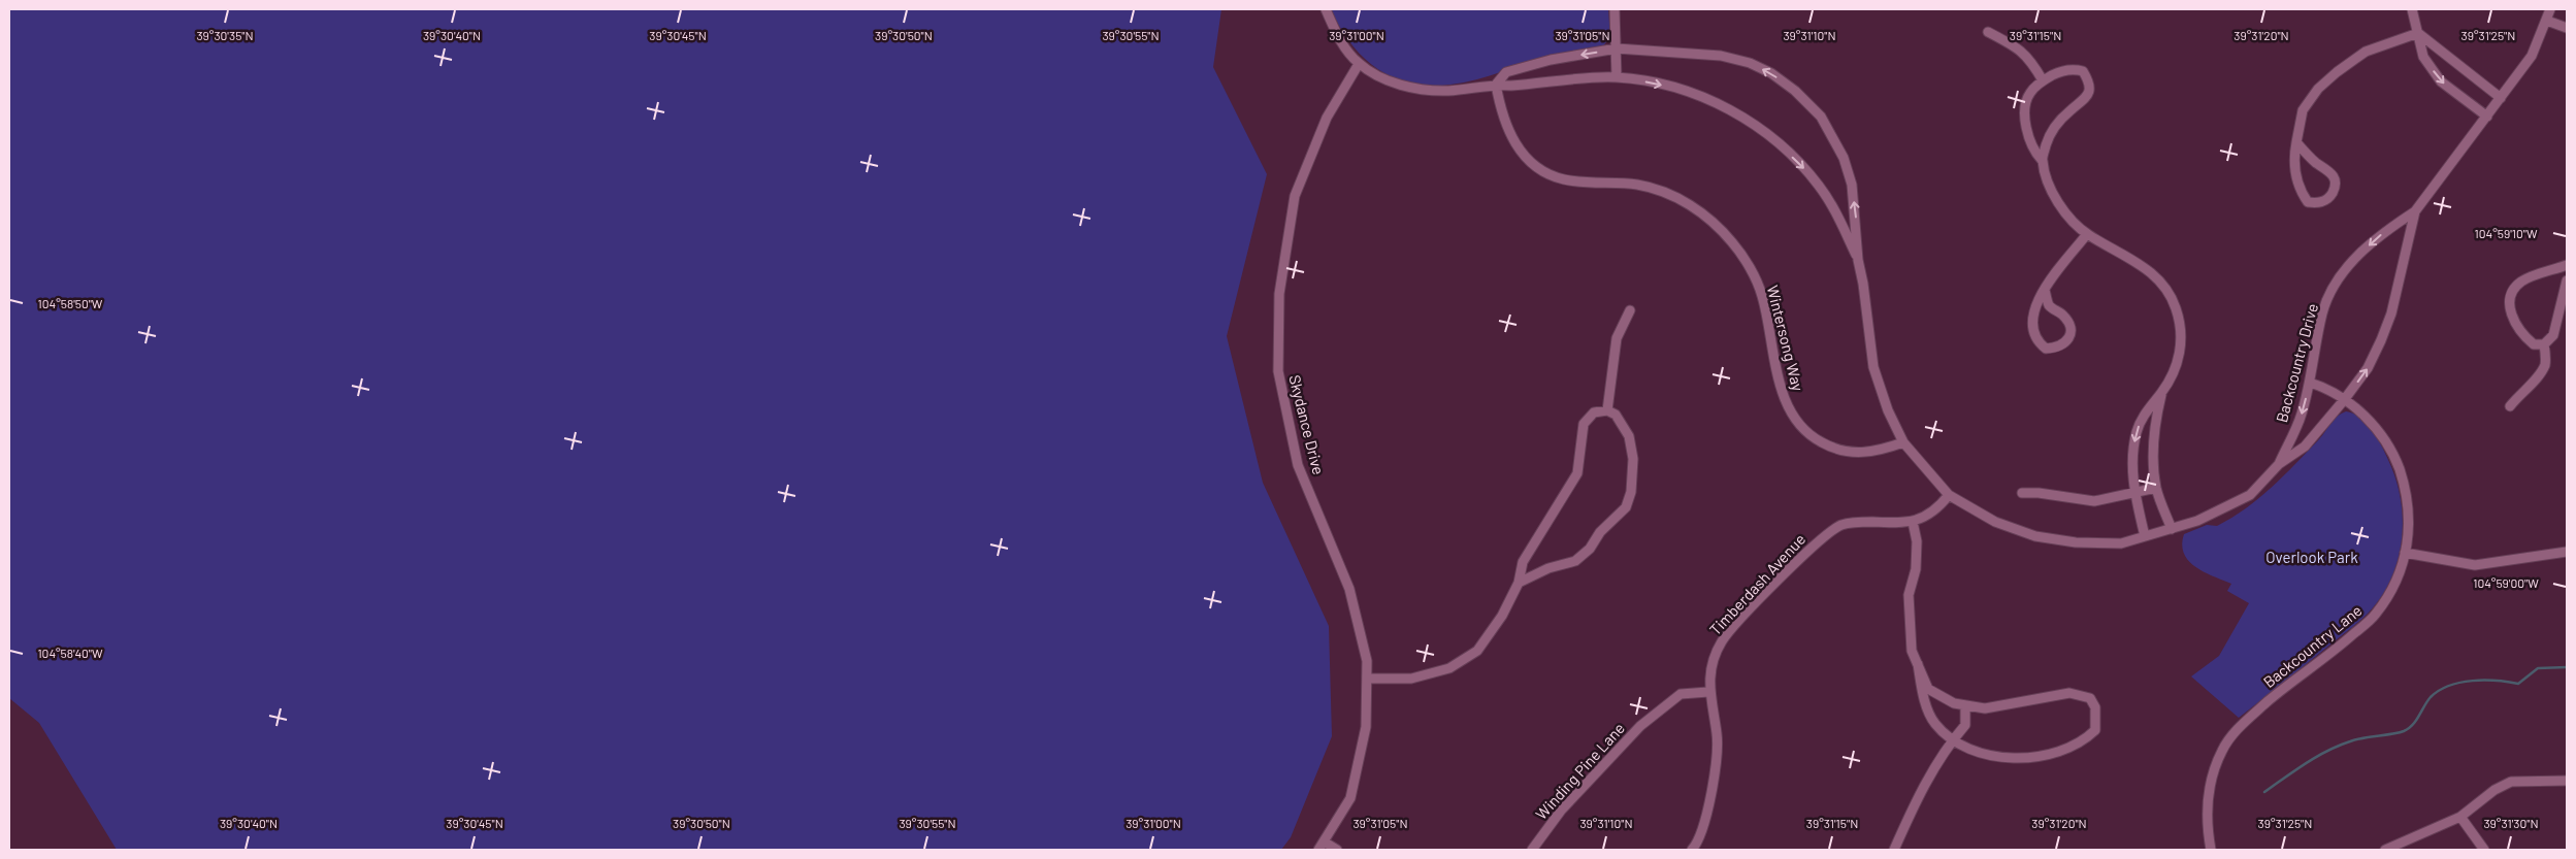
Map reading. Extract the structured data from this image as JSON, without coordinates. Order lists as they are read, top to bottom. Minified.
{"streets":{"street":["Wintersong Way","Backcountry Drive","Skydance Drive","Timberdash Avenue","Backcountry Lane","Winding Pine Lane"]},"crossings":[["Wintersong Way","Backcountry Drive"],["Backcountry Drive","Skydance Drive"],["Backcountry Drive","Timberdash Avenue"],["Backcountry Drive","Backcountry Lane"],["Timberdash Avenue","Winding Pine Lane"]],"parks":["Overlook Park"],"coordinates":["39°30'35\"N","39°30'40\"N","39°30'45\"N","39°30'50\"N","39°30'55\"N","39°31'00\"N","39°31'05\"N","39°31'10\"N","39°31'15\"N","39°31'20\"N","39°31'25\"N","104°59'10\"W","104°58'50\"W","104°59'00\"W","104°58'40\"W","39°31'30\"N"]}
